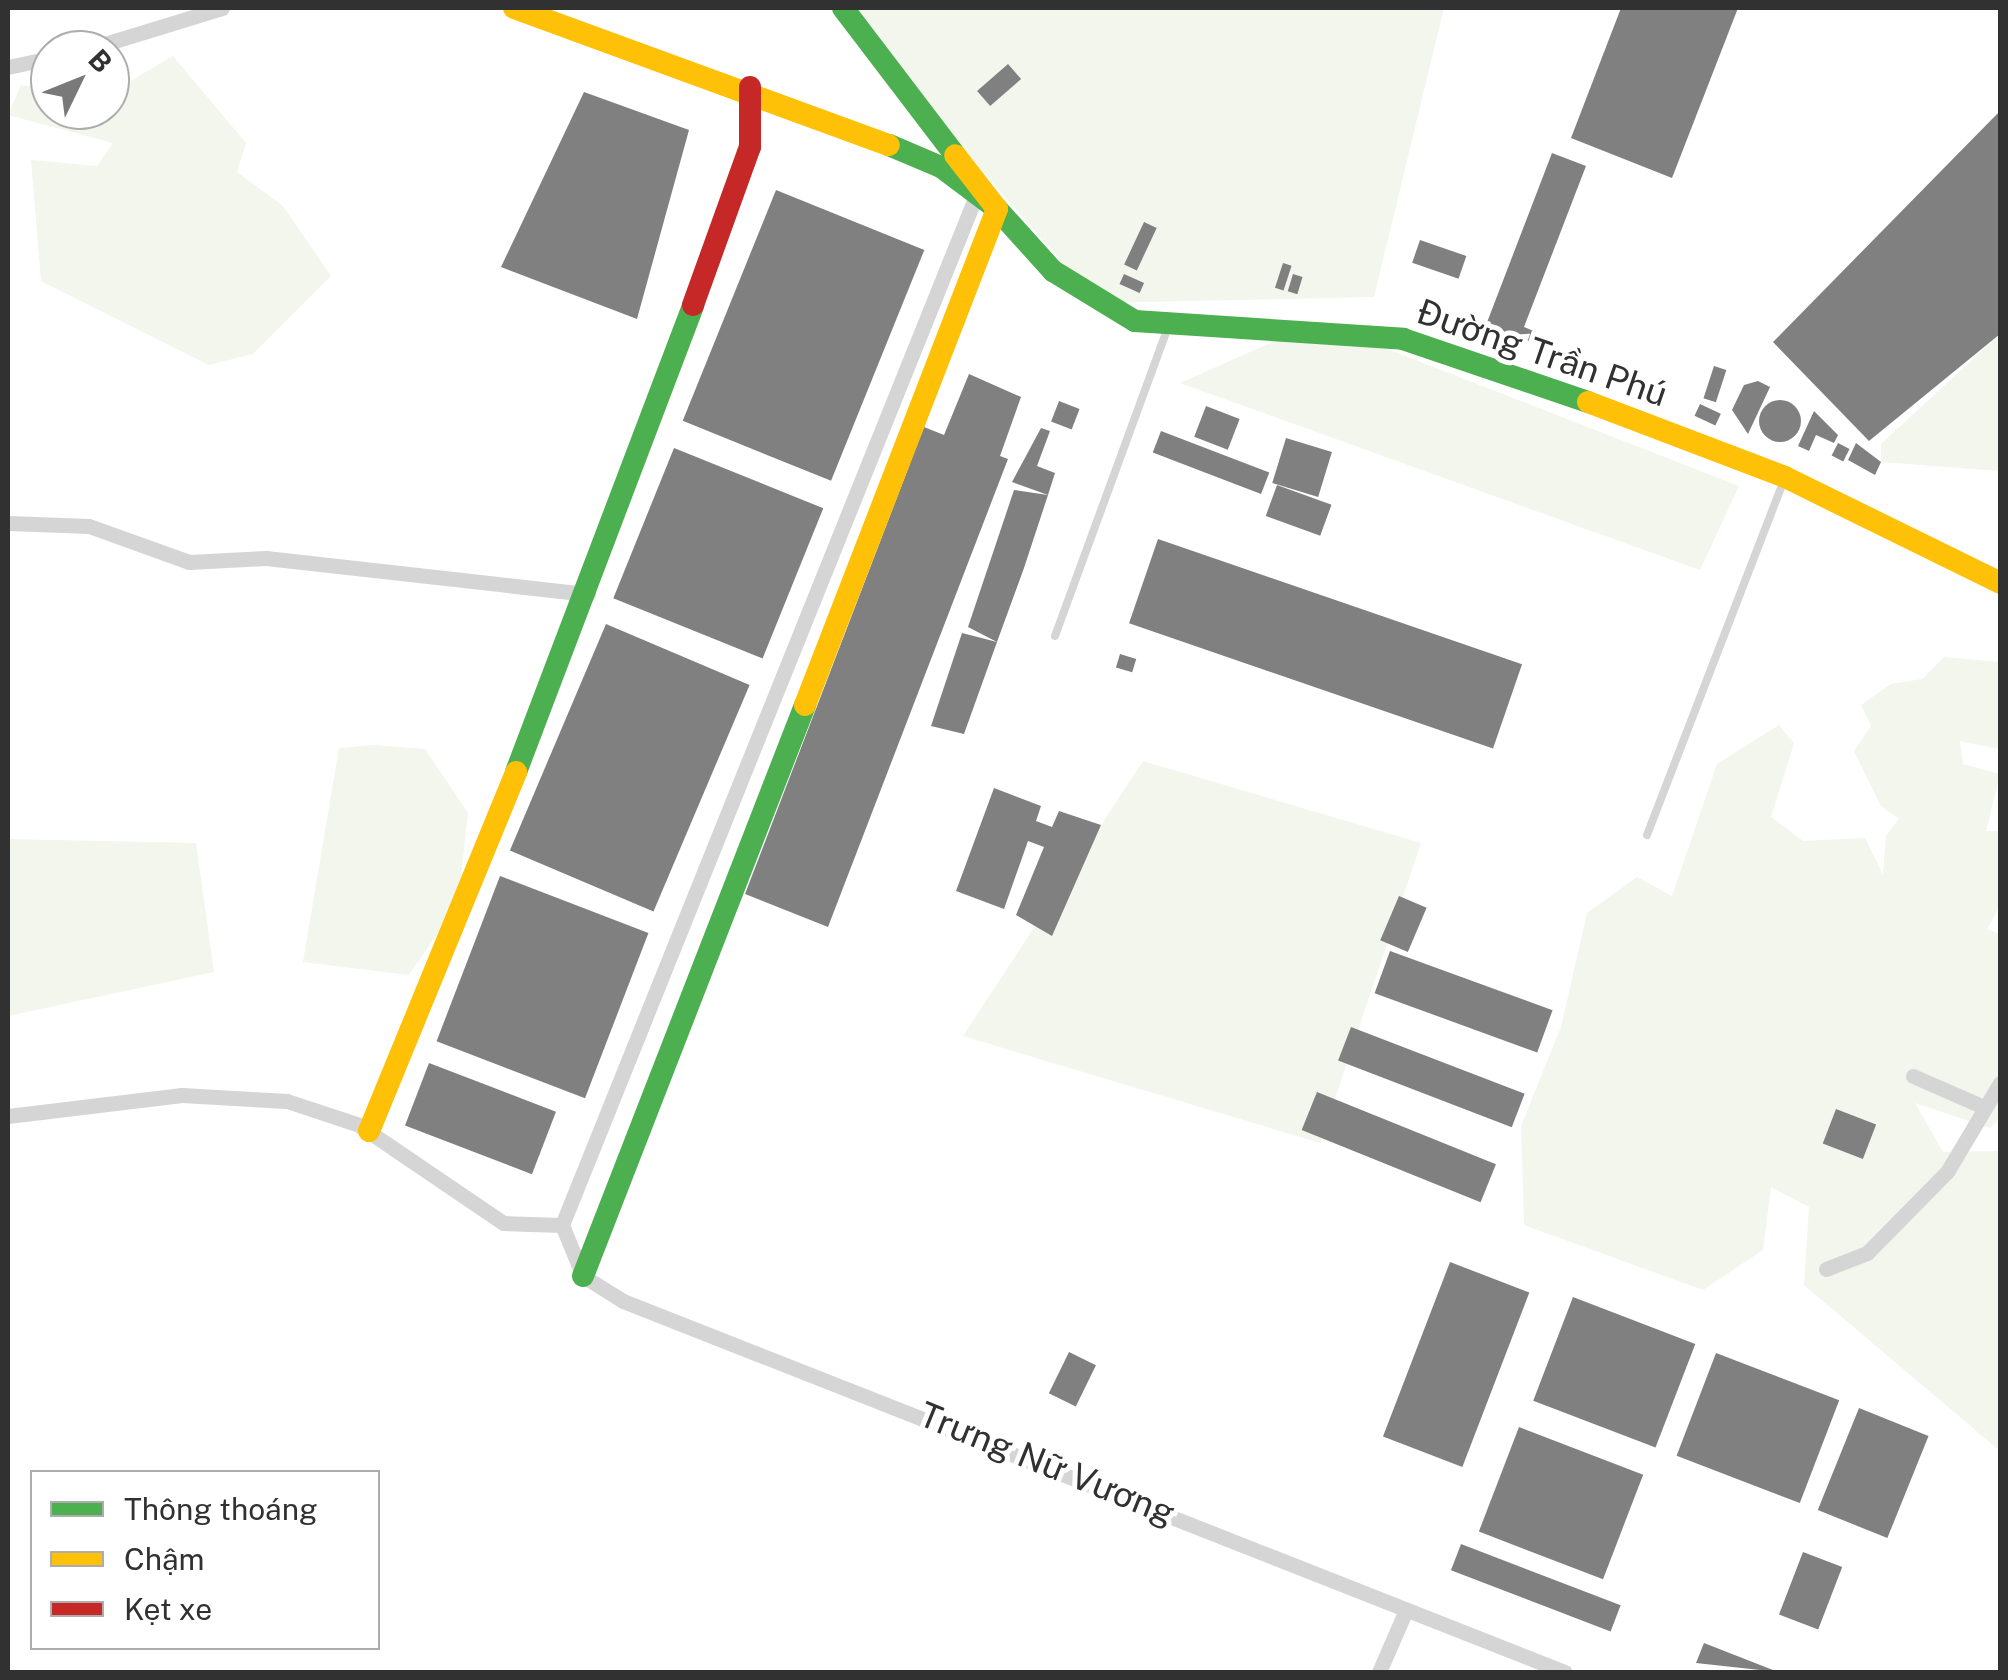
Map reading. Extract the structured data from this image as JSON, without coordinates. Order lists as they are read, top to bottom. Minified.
{"streets":{"street":["Đường Trần Phú","Trưng Nữ Vương"]},"legend":["Thông thoáng","Chậm","Kẹt xe"],"north":"top right"}
